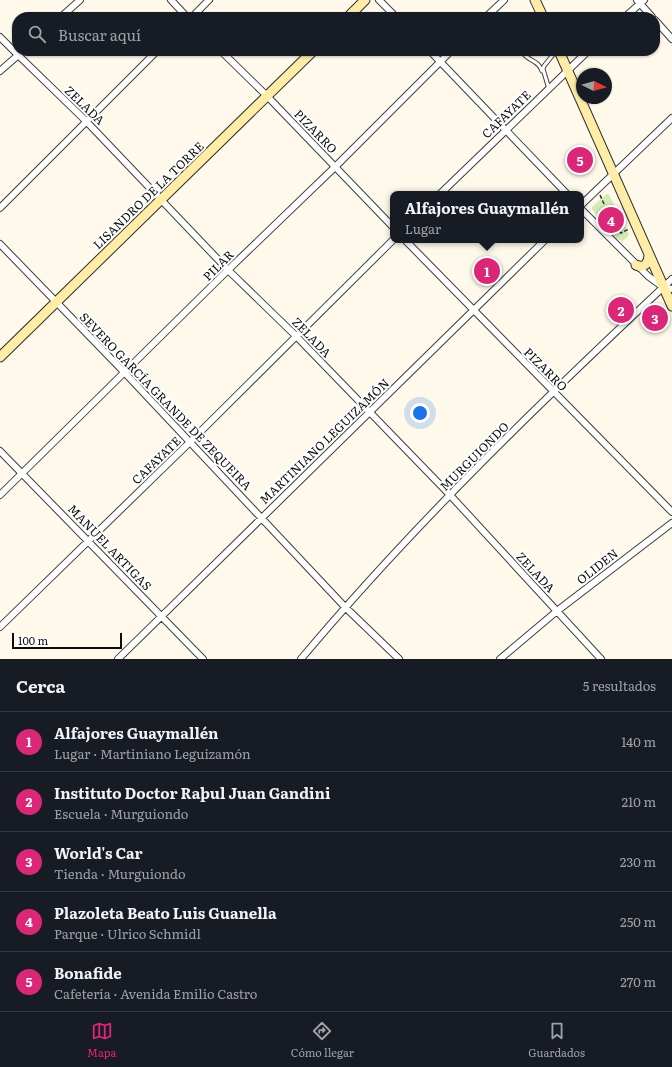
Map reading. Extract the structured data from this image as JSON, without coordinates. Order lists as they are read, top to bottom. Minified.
{"streets":{"street":["ZELADA","CAFAYATE","PIZARRO","LISANDRO DE LA TORRE","PILAR","SEVERO GARCÍA GRANDE DE ZEQUEIRA","MARTINIANO LEGUIZAMÓN","MURGUIONDO","MANUEL ARTIGAS","OLIDEN"]},"crossings":[["ZELADA","CAFAYATE"],["ZELADA","LISANDRO DE LA TORRE"],["ZELADA","PILAR"],["ZELADA","MARTINIANO LEGUIZAMÓN"],["ZELADA","MURGUIONDO"],["ZELADA","OLIDEN"],["CAFAYATE","SEVERO GARCÍA GRANDE DE ZEQUEIRA"],["CAFAYATE","MANUEL ARTIGAS"],["PIZARRO","LISANDRO DE LA TORRE"],["PIZARRO","PILAR"],["PIZARRO","MARTINIANO LEGUIZAMÓN"],["PIZARRO","MURGUIONDO"],["LISANDRO DE LA TORRE","SEVERO GARCÍA GRANDE DE ZEQUEIRA"],["PILAR","SEVERO GARCÍA GRANDE DE ZEQUEIRA"],["PILAR","MANUEL ARTIGAS"],["SEVERO GARCÍA GRANDE DE ZEQUEIRA","MARTINIANO LEGUIZAMÓN"],["SEVERO GARCÍA GRANDE DE ZEQUEIRA","MURGUIONDO"],["MARTINIANO LEGUIZAMÓN","MANUEL ARTIGAS"]],"scale_bar":"100 m","north":"right","page":{"search":"Buscar aquí","pins":["5","4","1","2","3"],"popup":["Alfajores Guaymallén","Lugar"],"scale":"100 m","heading":["Cerca","5 resultados"],"list":[{"mark":"1","name":"Alfajores Guaymallén","note":"Lugar · Martiniano Leguizamón","value":"140 m"},{"mark":"2","name":"Instituto Doctor Raþul Juan Gandini","note":"Escuela · Murguiondo","value":"210 m"},{"mark":"3","name":"World's Car","note":"Tienda · Murguiondo","value":"230 m"},{"mark":"4","name":"Plazoleta Beato Luis Guanella","note":"Parque · Ulrico Schmidl","value":"250 m"},{"mark":"5","name":"Bonafide","note":"Cafetería · Avenida Emilio Castro","value":"270 m"}],"nav":["Mapa","Cómo llegar","Guardados"]}}
